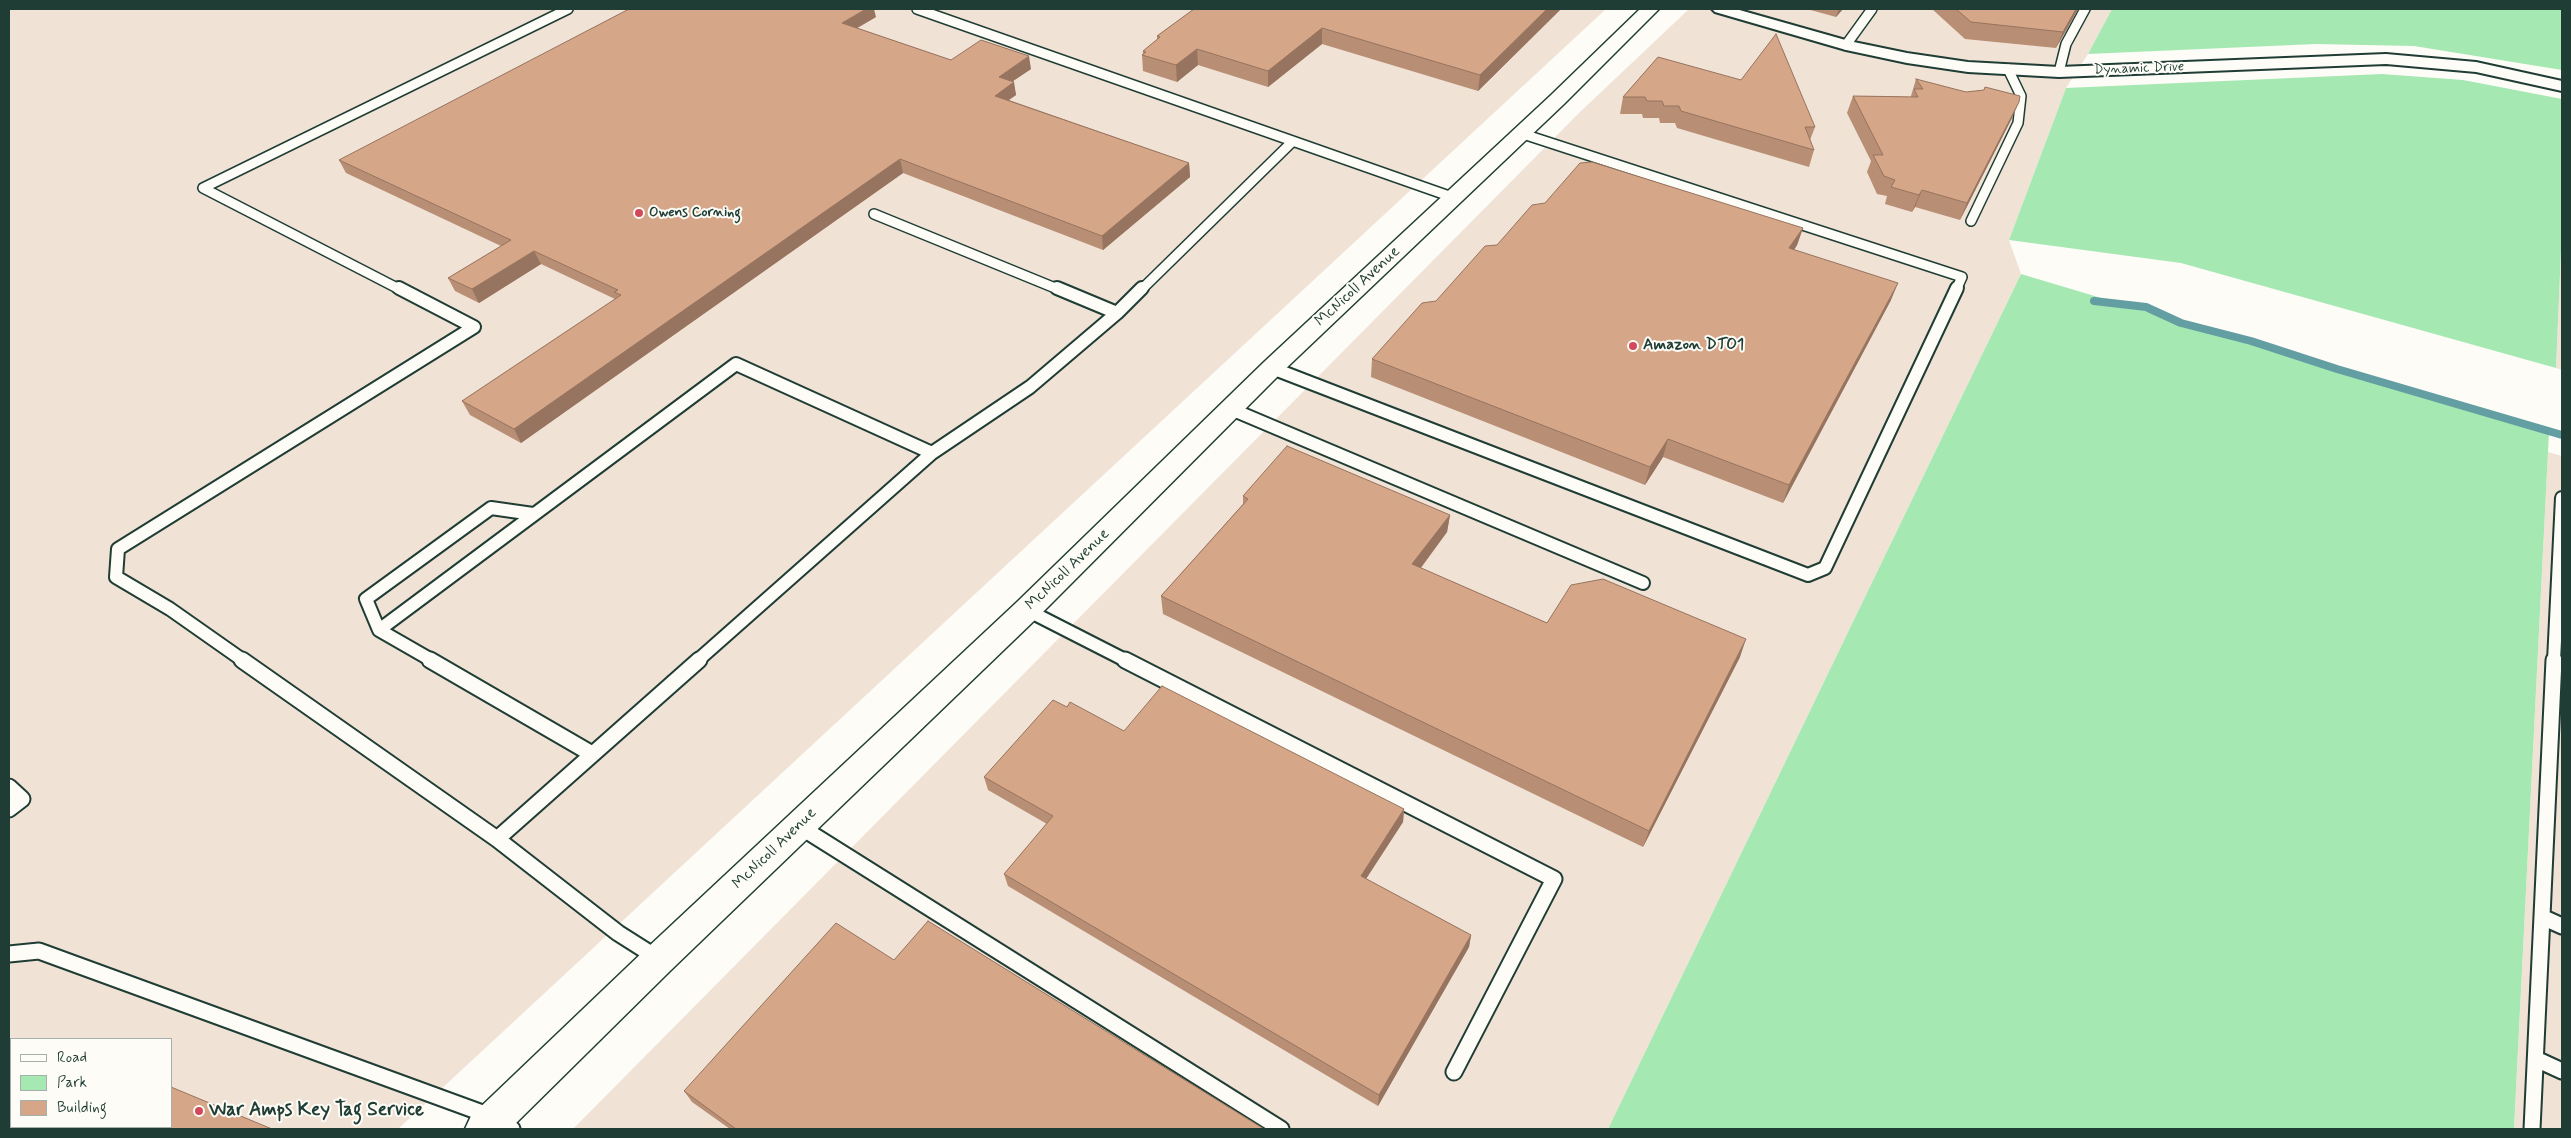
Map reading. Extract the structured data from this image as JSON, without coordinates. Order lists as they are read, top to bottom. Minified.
{"streets":{"main road":["McNicoll Avenue"],"street":["Dynamic Drive"]},"places":["Owens Corning","Amazon DTO1","War Amps Key Tag Service"],"legend":["Road","Park","Building"]}
